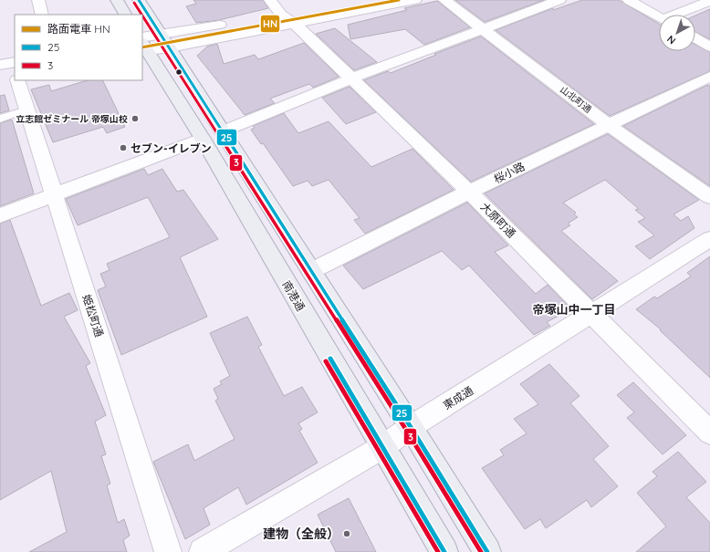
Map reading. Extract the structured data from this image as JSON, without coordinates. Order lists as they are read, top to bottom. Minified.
{"streets":{"main road":["南港通"],"street":["山北町通","桜小路","大原町通","姫松町通","東成通"]},"crossings":[["山北町通","桜小路"],["桜小路","大原町通"],["大原町通","東成通"],["南港通","東成通"]],"districts":["帝塚山中一丁目"],"places":["立志館ゼミナール 帝塚山校","セブン-イレブン","建物（全般）"],"lines":["tram line HN","transit line 25","transit line 3"],"legend":["路面電車 HN","25","3"],"north":"bottom left"}
